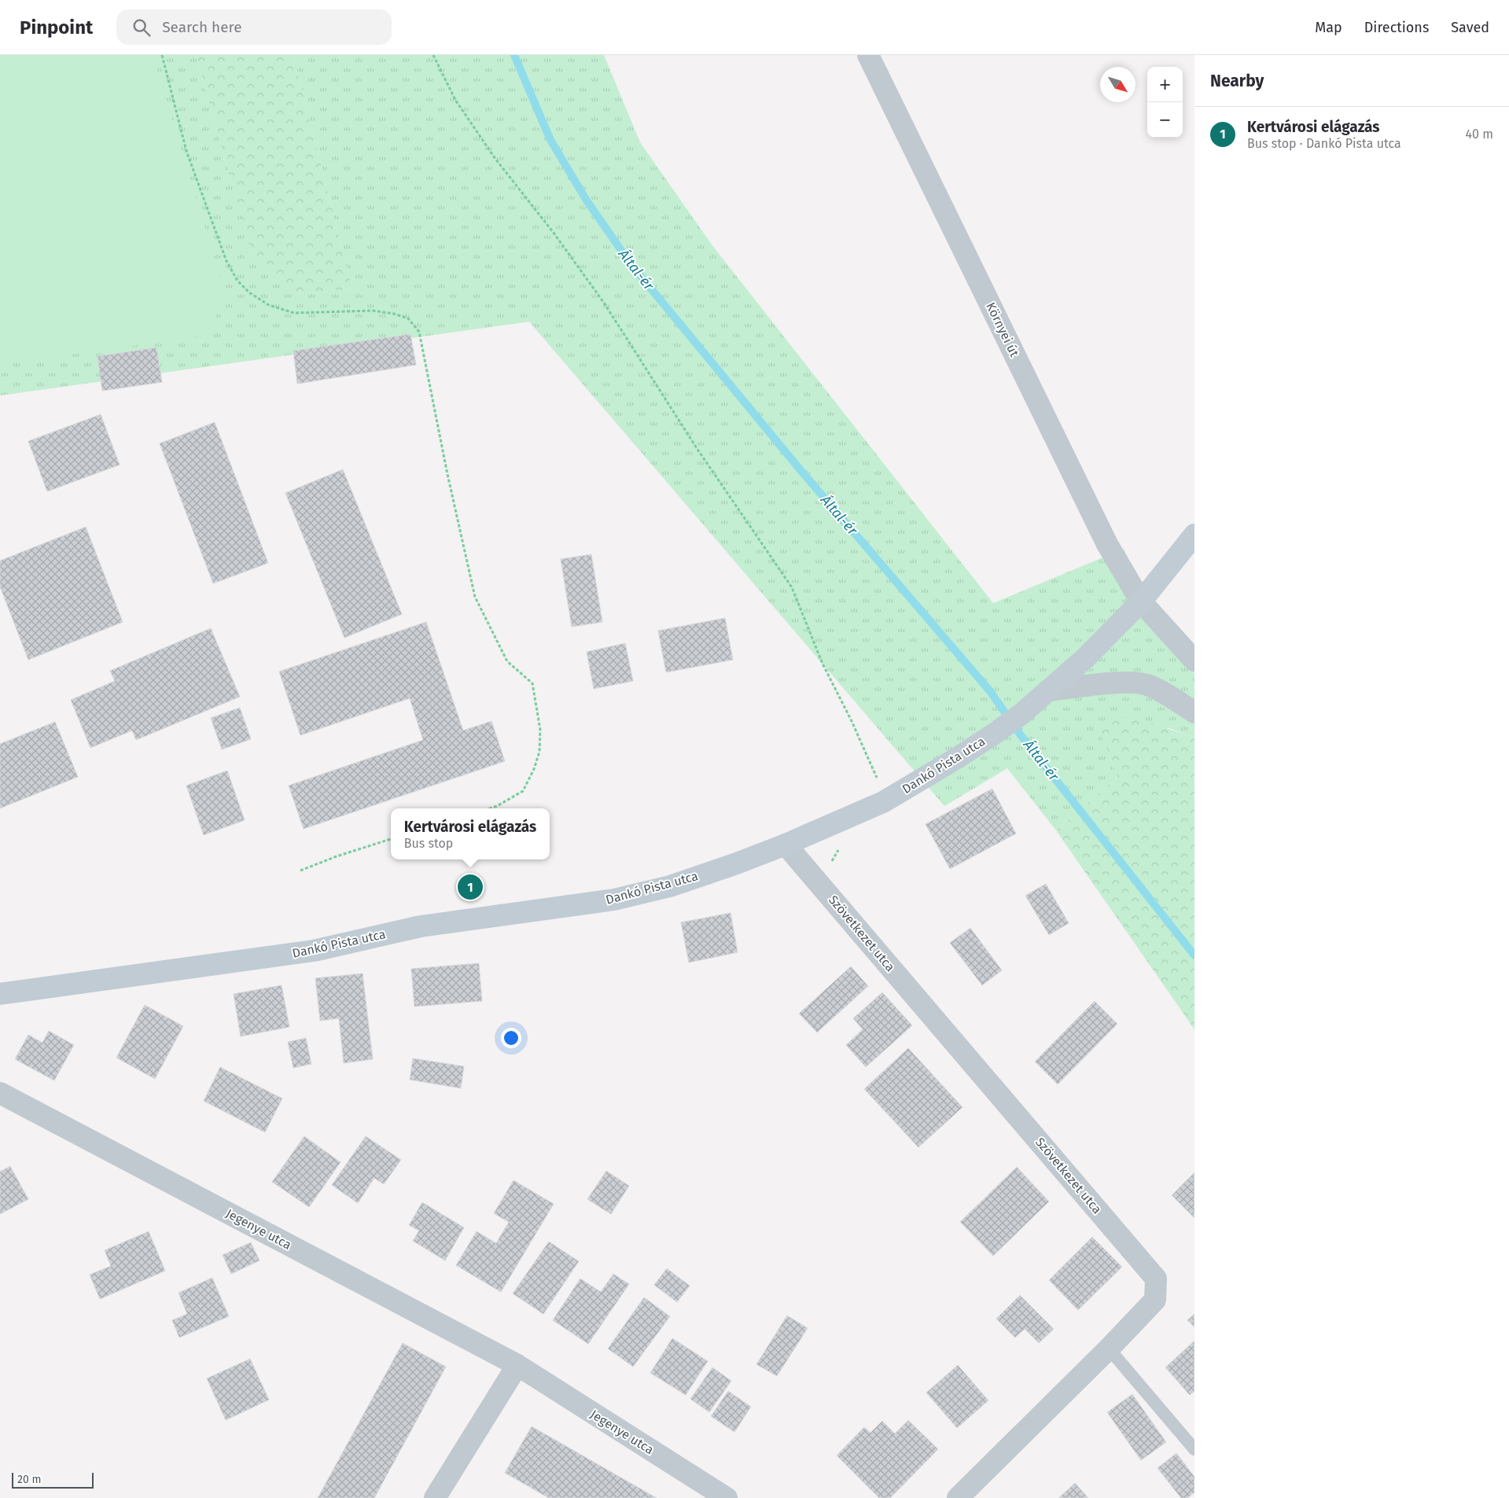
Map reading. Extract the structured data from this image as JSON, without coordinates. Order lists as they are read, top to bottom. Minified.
{"streets":{"street":["Környei út","Dankó Pista utca","Szövetkezet utca","Jegenye utca"]},"crossings":[["Környei út","Dankó Pista utca"],["Dankó Pista utca","Szövetkezet utca"]],"water":["Által-ér"],"scale_bar":"20 m","north":"bottom right","page":{"header":"Pinpoint","search":"Search here","nav":["Map","Directions","Saved"],"heading":"Nearby","map_buttons":["+","−"],"list":[{"mark":"1","name":"Kertvárosi elágazás","note":"Bus stop · Dankó Pista utca","value":"40 m"}],"popup":["Kertvárosi elágazás","Bus stop"],"pins":"1","scale":"20 m"}}
